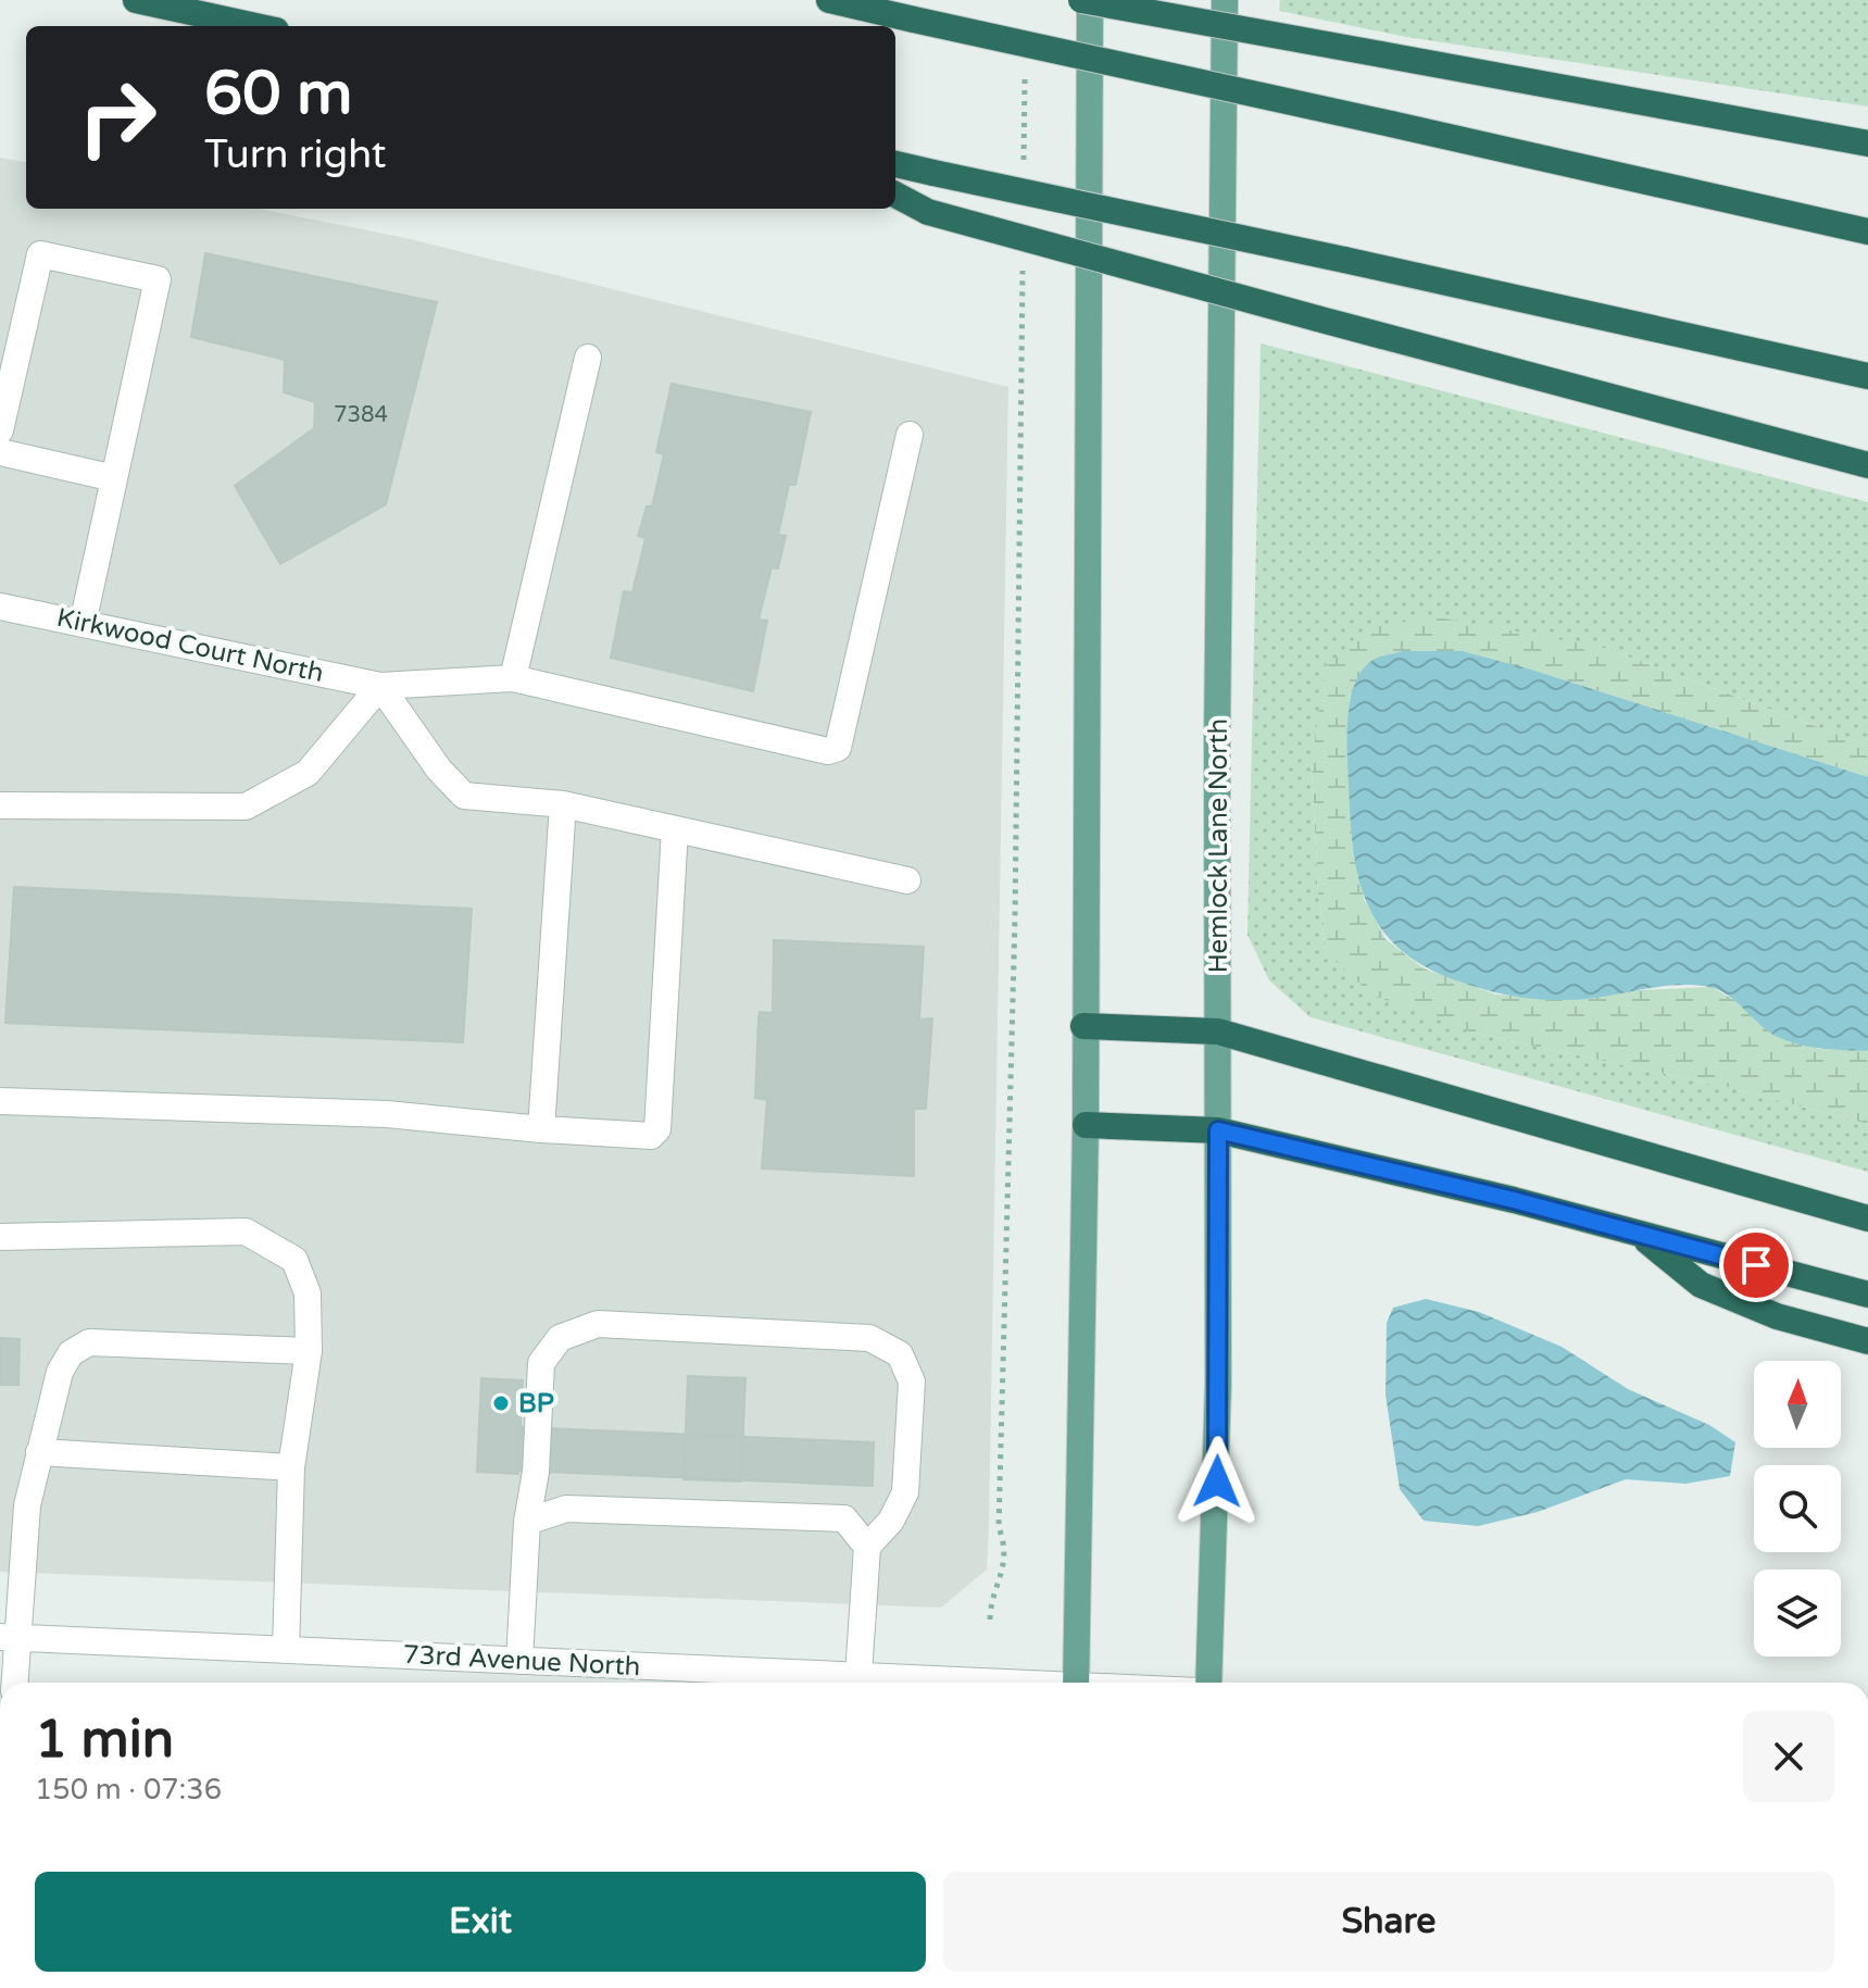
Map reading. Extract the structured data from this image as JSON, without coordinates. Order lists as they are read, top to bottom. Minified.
{"streets":{"main road":["Hemlock Lane North"],"street":["Kirkwood Court North","73rd Avenue North"]},"places":["BP"],"house_numbers":["7384"],"north":"top","page":{"turn":["60 m","Turn right"],"heading":["1 min","150 m · 07:36"],"buttons":["Exit","Share"]}}
